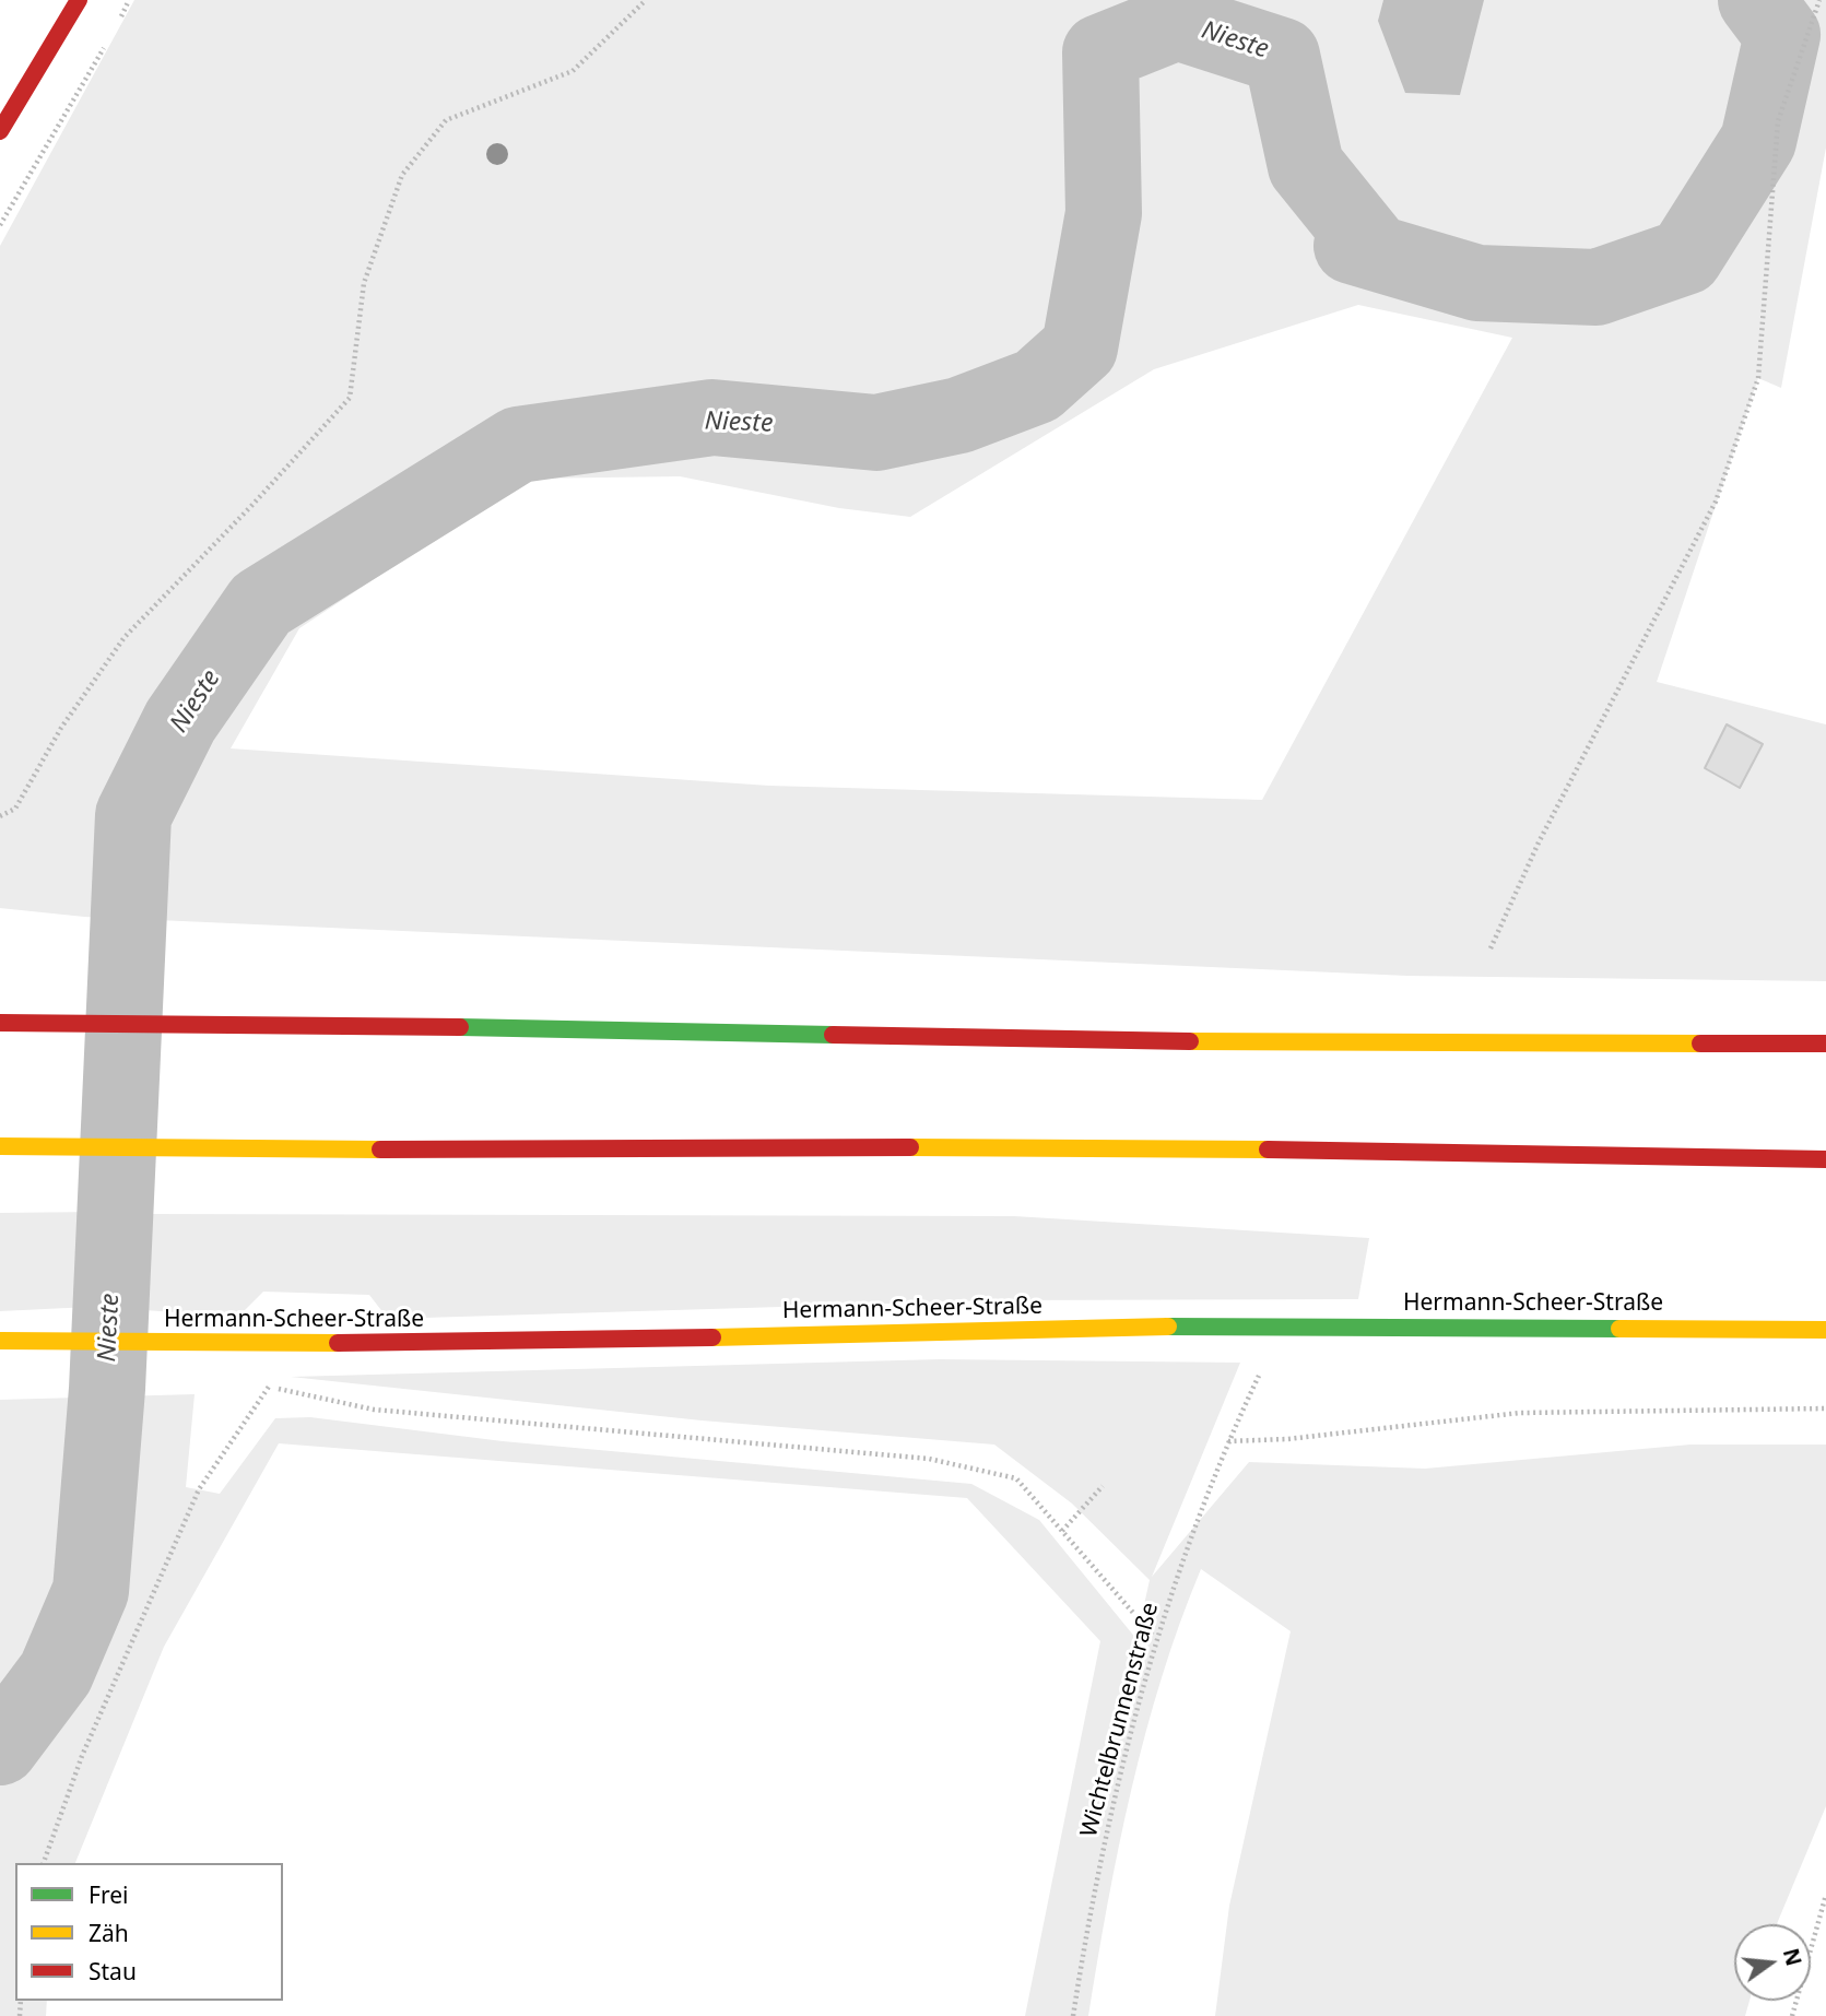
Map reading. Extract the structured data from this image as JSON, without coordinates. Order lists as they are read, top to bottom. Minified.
{"streets":{"main road":["Hermann-Scheer-Straße"],"path":["Wichtelbrunnenstraße"]},"water":["Nieste"],"legend":["Frei","Zäh","Stau"],"north":"right"}
